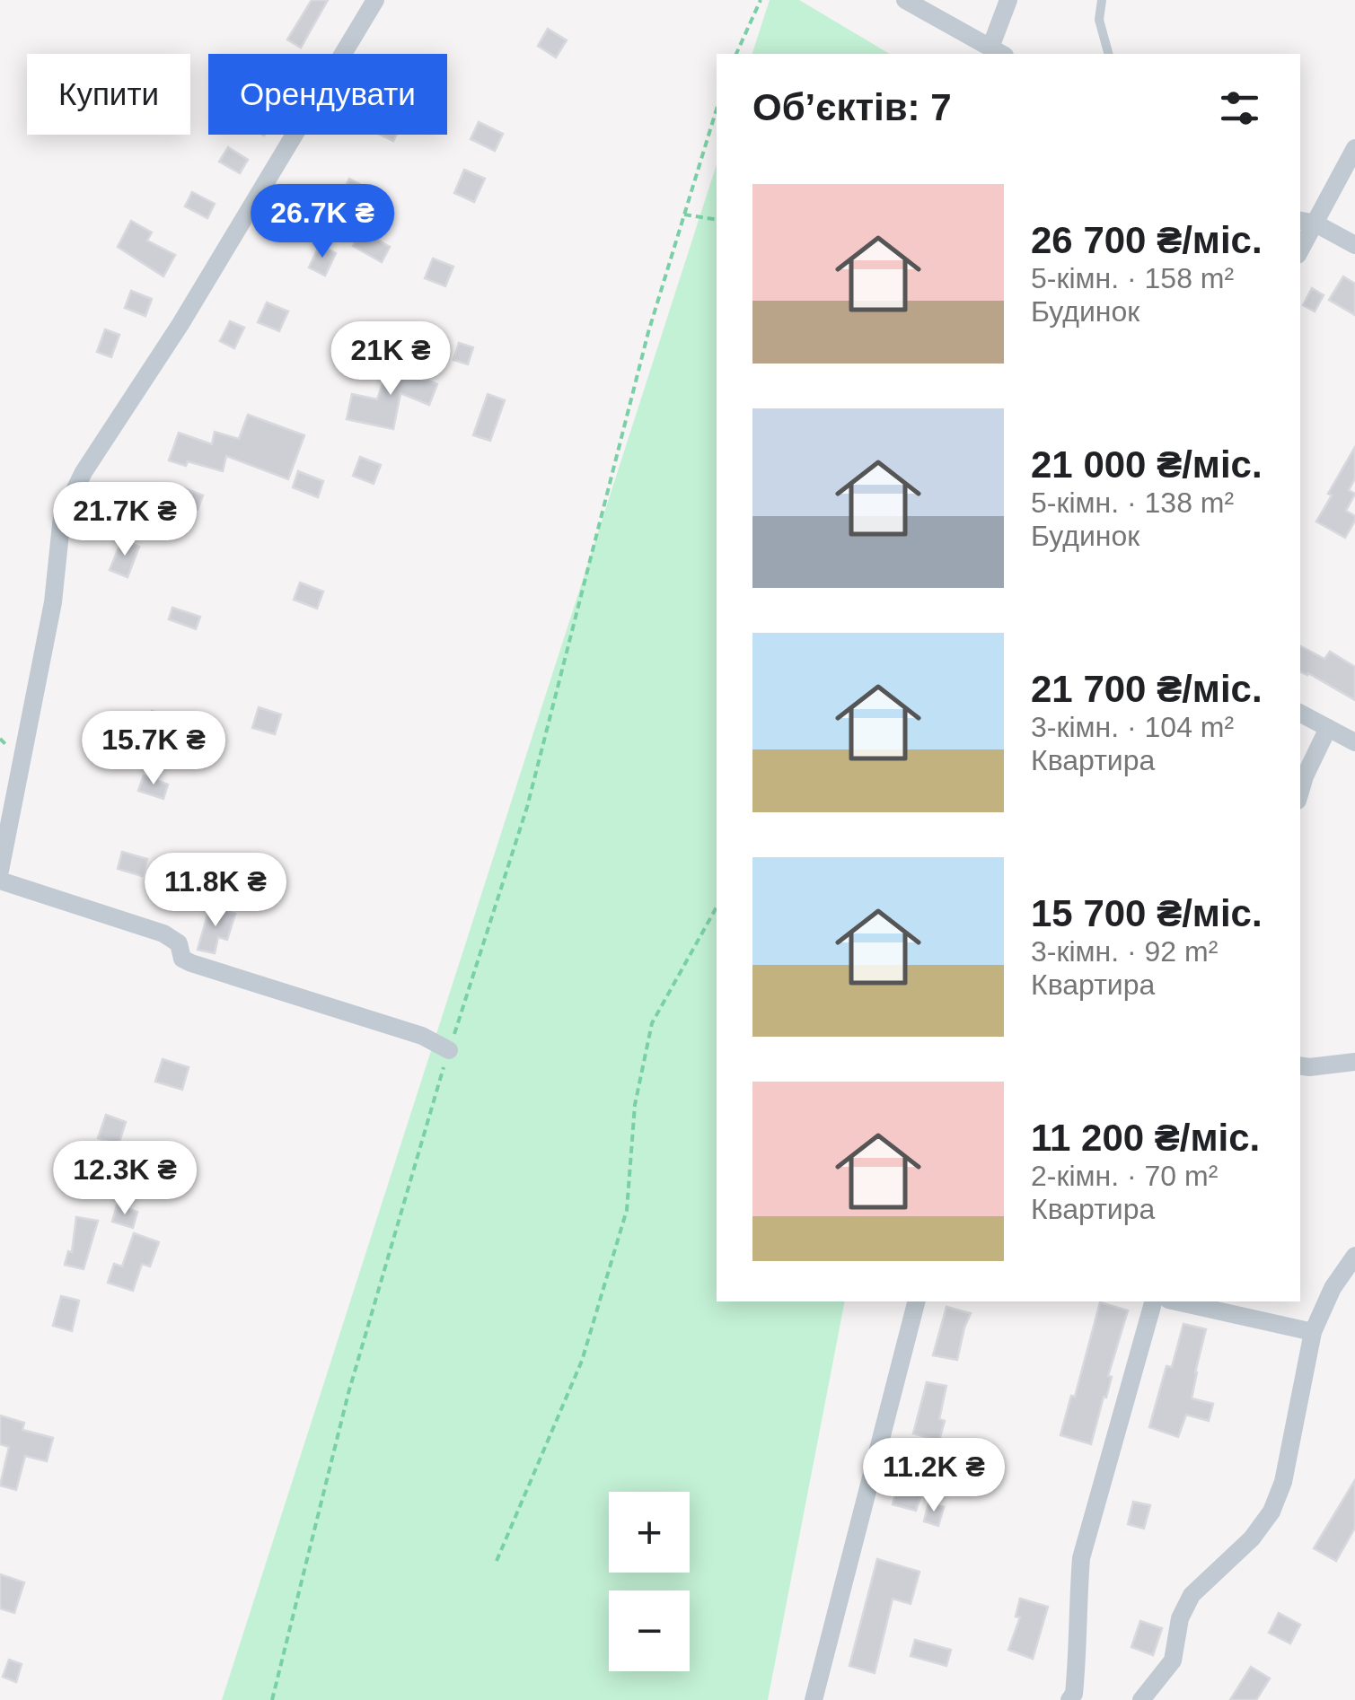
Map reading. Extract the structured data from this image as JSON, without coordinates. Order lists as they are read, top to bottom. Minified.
{"page":{"chip":["Купити","Орендувати"],"heading":"Об’єктів: 7","list":[{"name":"26 700 ₴/міс.","note":"5-кімн. · 158 m² · Будинок"},{"name":"21 000 ₴/міс.","note":"5-кімн. · 138 m² · Будинок"},{"name":"21 700 ₴/міс.","note":"3-кімн. · 104 m² · Квартира"},{"name":"15 700 ₴/міс.","note":"3-кімн. · 92 m² · Квартира"},{"name":"11 200 ₴/міс.","note":"2-кімн. · 70 m² · Квартира"}],"price":["26.7K ₴","21K ₴","21.7K ₴","15.7K ₴","11.8K ₴","12.3K ₴","11.2K ₴"],"map_buttons":["+","−"]}}
